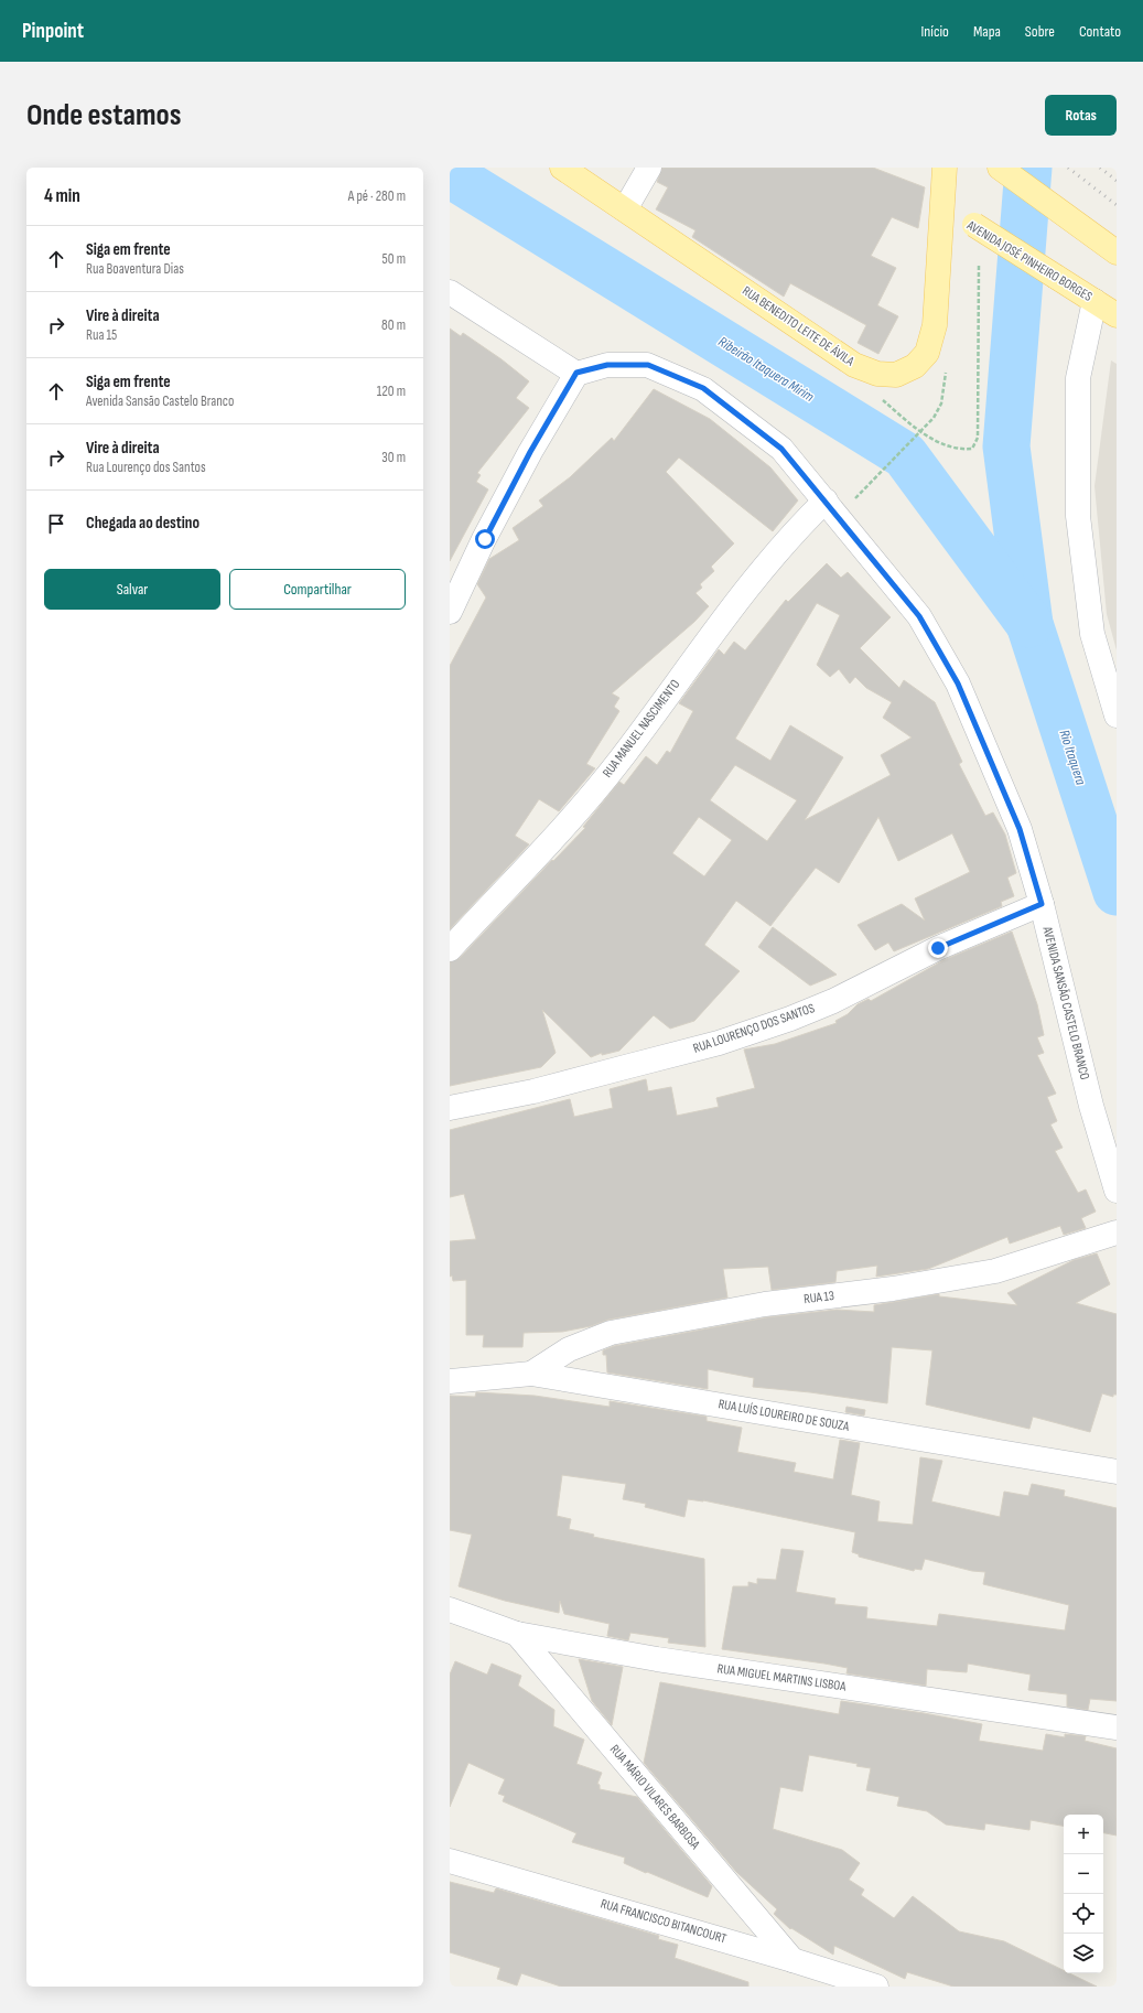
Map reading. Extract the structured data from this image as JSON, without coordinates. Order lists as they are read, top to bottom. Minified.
{"streets":{"main road":["AVENIDA JOSÉ PINHEIRO BORGES","RUA BENEDITO LEITE DE ÁVILA"],"street":["RUA MANUEL NASCIMENTO","AVENIDA SANSÃO CASTELO BRANCO","RUA LOURENÇO DOS SANTOS","RUA 13","RUA LUÍS LOUREIRO DE SOUZA","RUA MIGUEL MARTINS LISBOA","RUA MÁRIO VILARES BARBOSA","RUA FRANCISCO BITANCOURT"]},"crossings":[["AVENIDA JOSÉ PINHEIRO BORGES","RUA BENEDITO LEITE DE ÁVILA"],["RUA MANUEL NASCIMENTO","AVENIDA SANSÃO CASTELO BRANCO"],["AVENIDA SANSÃO CASTELO BRANCO","RUA LOURENÇO DOS SANTOS"],["RUA 13","RUA LUÍS LOUREIRO DE SOUZA"],["RUA MIGUEL MARTINS LISBOA","RUA MÁRIO VILARES BARBOSA"],["RUA MÁRIO VILARES BARBOSA","RUA FRANCISCO BITANCOURT"]],"water":["Ribeirão Itaquera Mirim","Rio Itaquera"],"page":{"header":"Pinpoint","nav":["Início","Mapa","Sobre","Contato"],"buttons":["Rotas",["Salvar","Compartilhar"]],"title":"Onde estamos","heading":["4 min","A pé · 280 m"],"list":[["Siga em frente","Rua Boaventura Dias","50 m"],["Vire à direita","Rua 15","80 m"],["Siga em frente","Avenida Sansão Castelo Branco","120 m"],["Vire à direita","Rua Lourenço dos Santos","30 m"],"Chegada ao destino"],"map_buttons":["+","−"]}}
